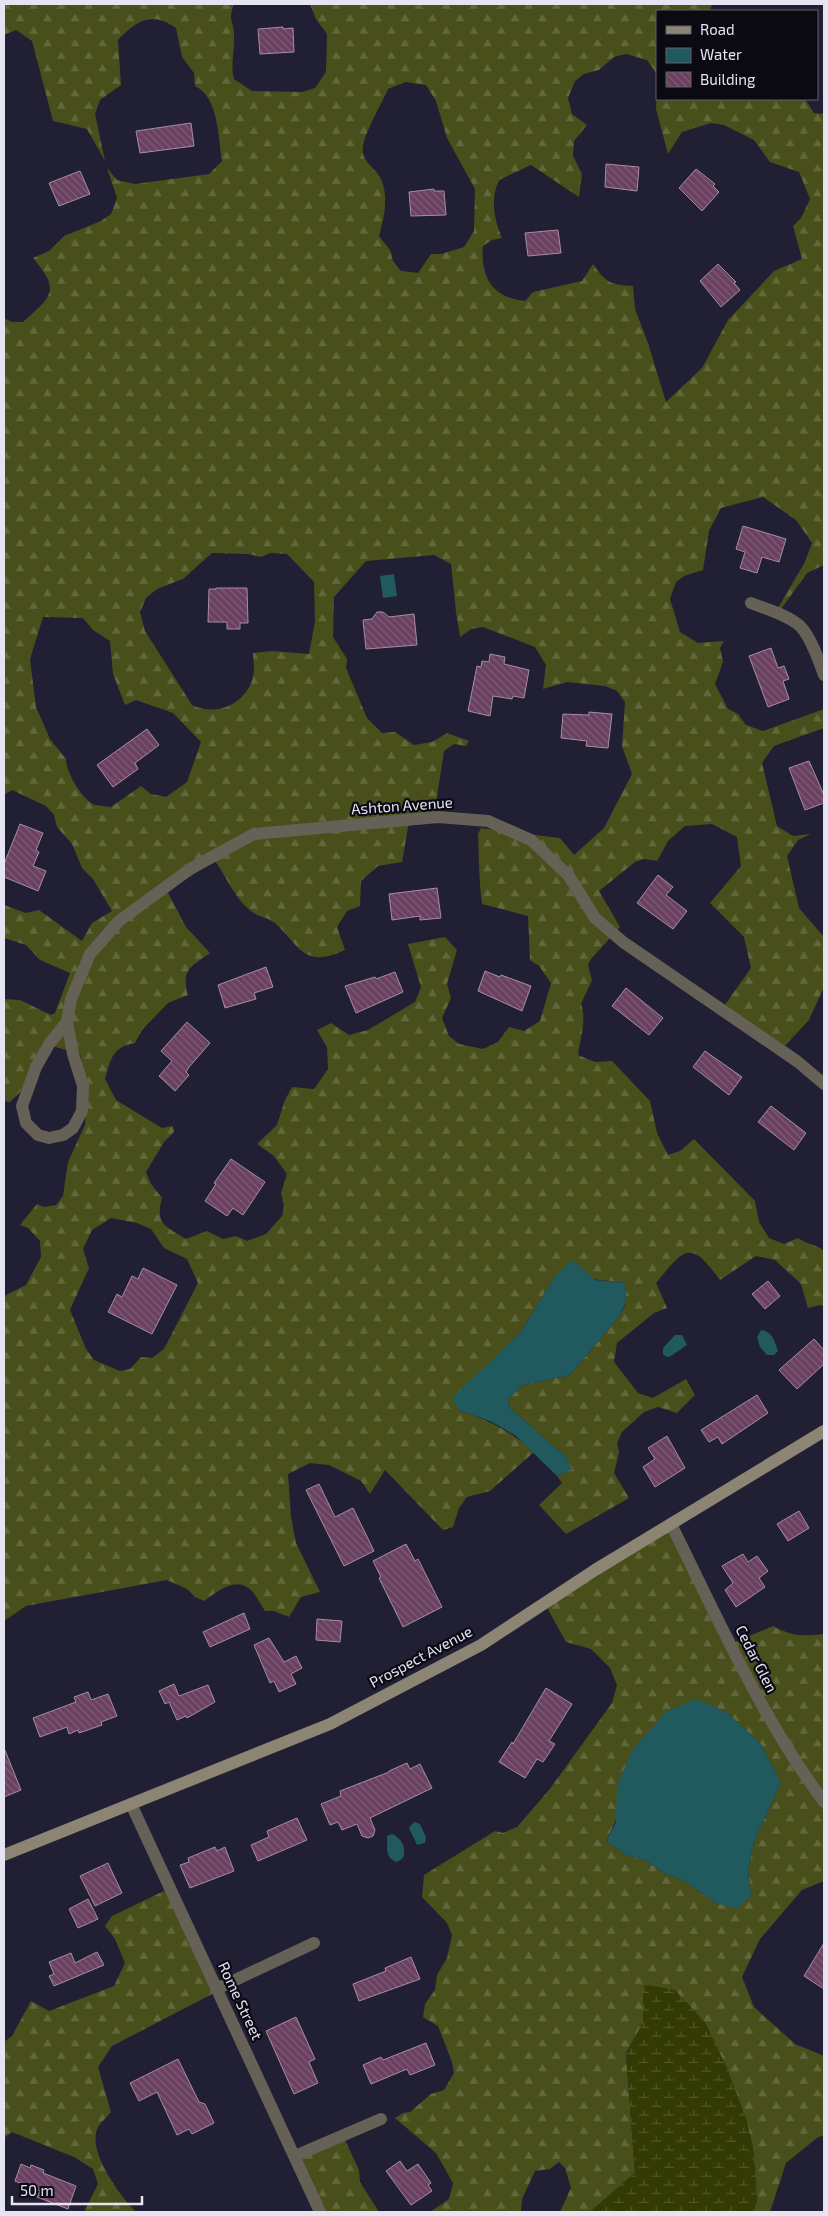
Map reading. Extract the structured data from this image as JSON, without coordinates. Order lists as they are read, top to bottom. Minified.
{"streets":{"street":["Ashton Avenue","Prospect Avenue","Cedar Glen","Rome Street"]},"crossings":[["Prospect Avenue","Cedar Glen"],["Prospect Avenue","Rome Street"]],"legend":["Road","Water","Building"],"scale_bar":"50 m"}
